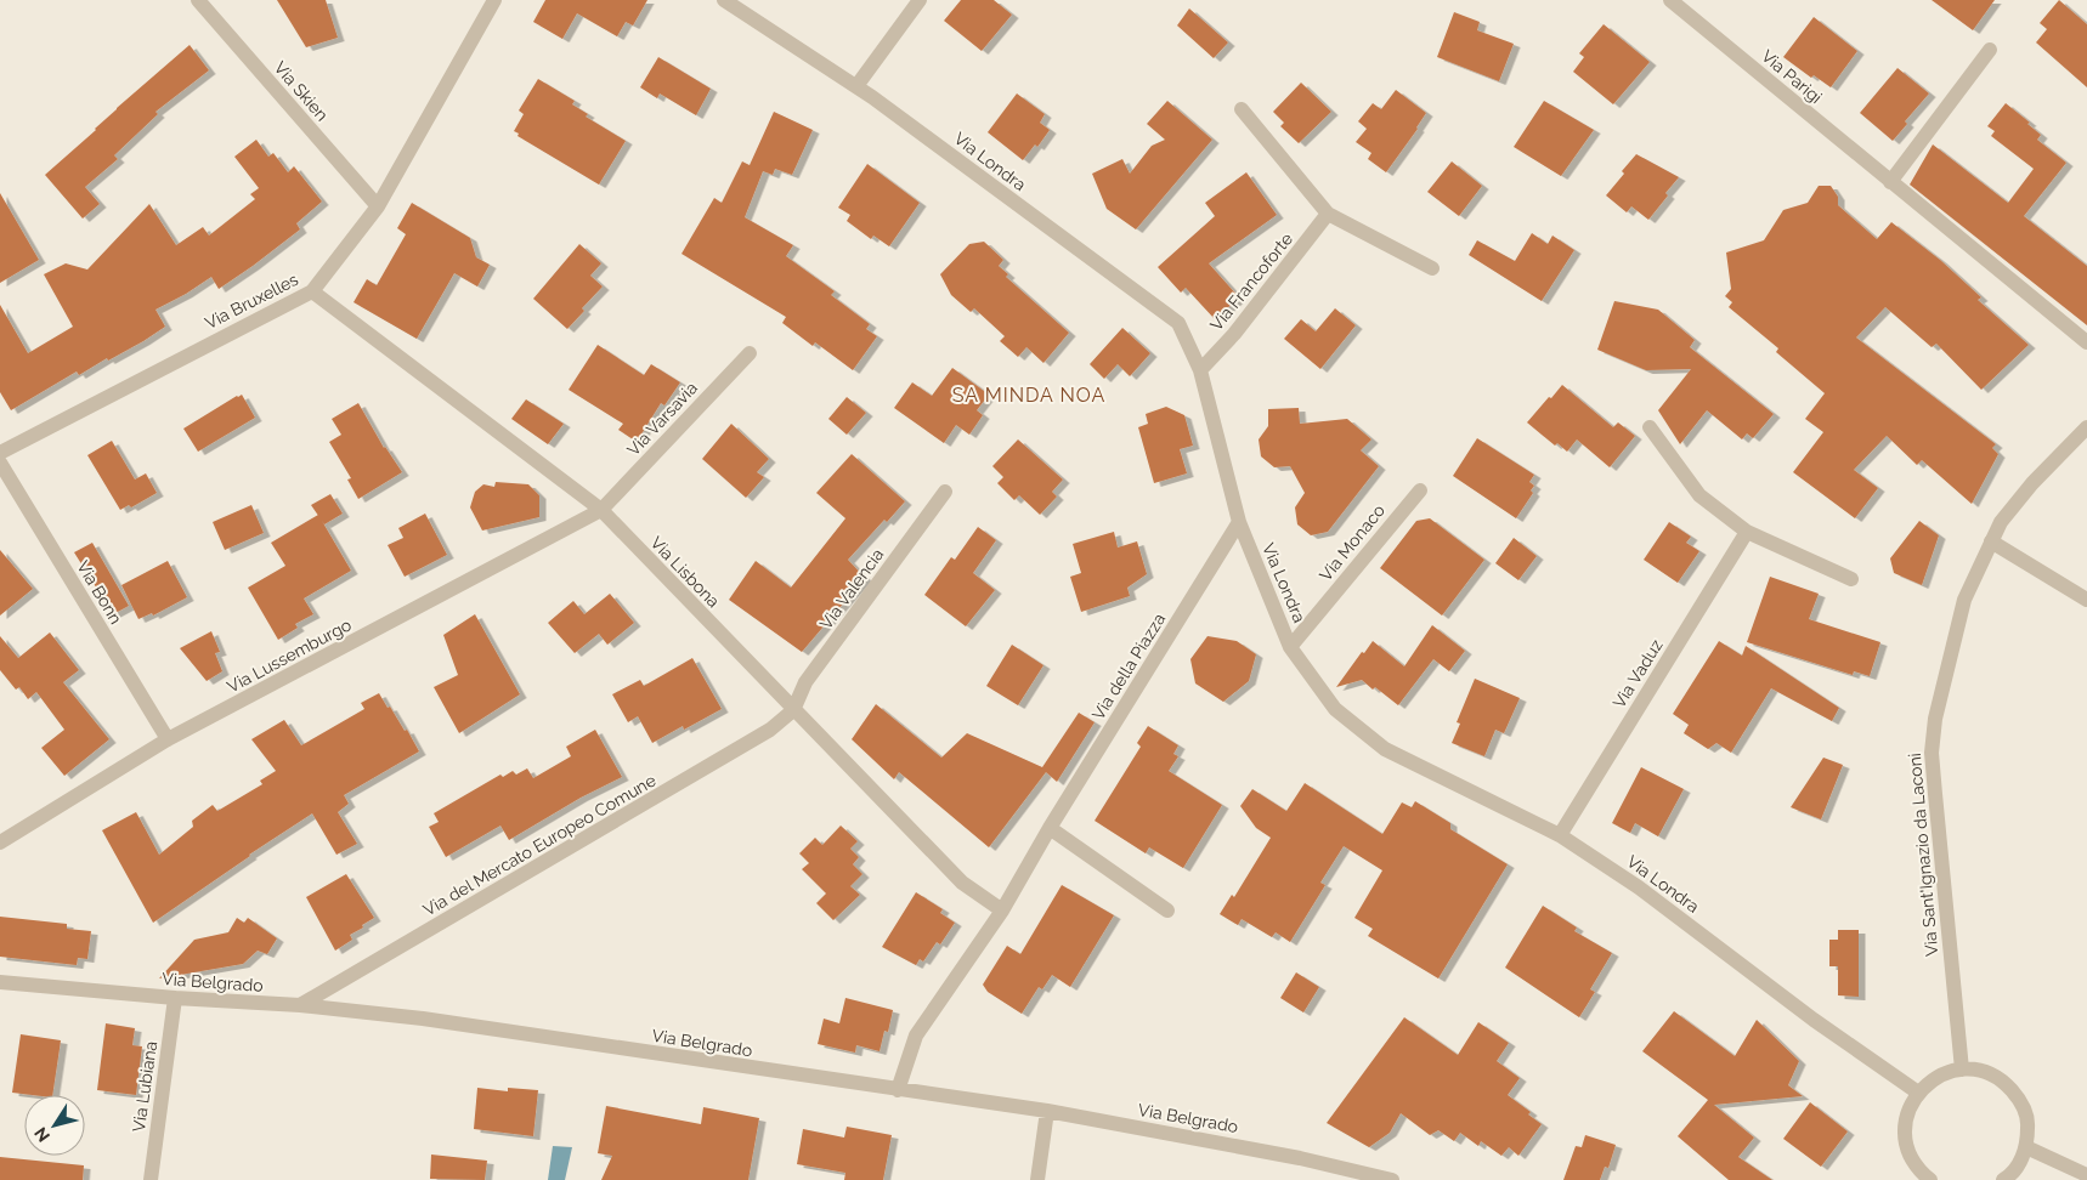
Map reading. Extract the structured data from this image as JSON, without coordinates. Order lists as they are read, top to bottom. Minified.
{"streets":{"street":["Via Parigi","Via Skien","Via Londra","Via Francoforte","Via Bruxelles","Via Varsavia","Via Monaco","Via Lisbona","Via Valencia","Via Bonn","Via Lussemburgo","Via della Piazza","Via Vaduz","Via del Mercato Europeo Comune","Via Sant'Ignazio da Laconi","Via Belgrado","Via Lubiana"]},"crossings":[["Via Skien","Via Bruxelles"],["Via Londra","Via Francoforte"],["Via Londra","Via Monaco"],["Via Londra","Via della Piazza"],["Via Londra","Via Vaduz"],["Via Bruxelles","Via Lisbona"],["Via Varsavia","Via Lisbona"],["Via Varsavia","Via Lussemburgo"],["Via Lisbona","Via Valencia"],["Via Lisbona","Via Lussemburgo"],["Via Lisbona","Via della Piazza"],["Via Lisbona","Via del Mercato Europeo Comune"],["Via Valencia","Via del Mercato Europeo Comune"],["Via Bonn","Via Lussemburgo"],["Via della Piazza","Via Belgrado"],["Via del Mercato Europeo Comune","Via Belgrado"],["Via Belgrado","Via Lubiana"]],"districts":["SA MINDA NOA"],"north":"bottom left"}
